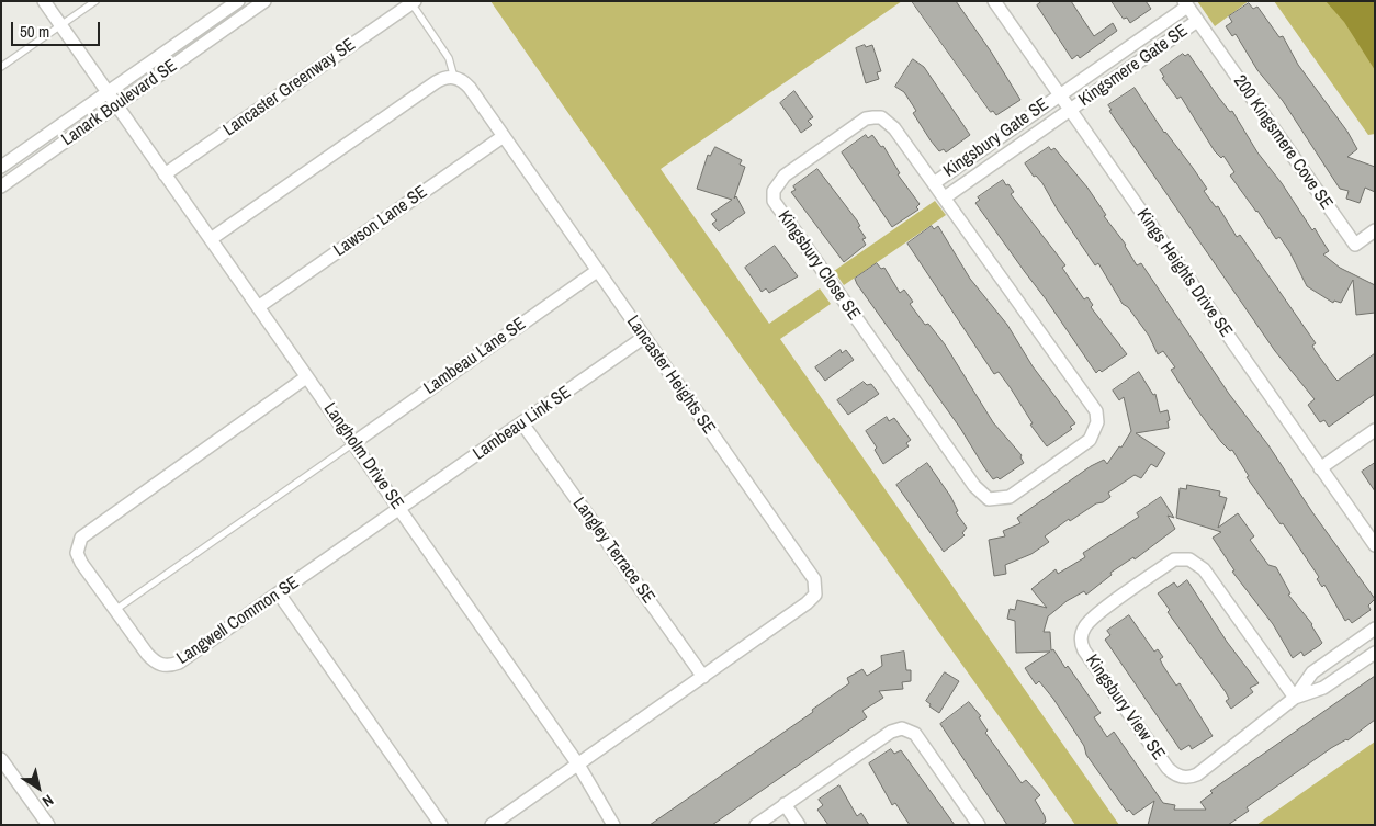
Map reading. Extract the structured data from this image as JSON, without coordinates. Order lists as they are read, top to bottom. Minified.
{"streets":{"street":["Kingsmere Gate SE","Lancaster Greenway SE","Lanark Boulevard SE","Kingsbury Gate SE","200 Kingsmere Cove SE","Lawson Lane SE","Kingsbury Close SE","Kings Heights Drive SE","Lambeau Lane SE","Lancaster Heights SE","Lambeau Link SE","Langholm Drive SE","Langley Terrace SE","Langwell Common SE","Kingsbury View SE"]},"crossings":[["Kingsmere Gate SE","Kingsbury Gate SE"],["Kingsmere Gate SE","200 Kingsmere Cove SE"],["Kingsmere Gate SE","Kings Heights Drive SE"],["Lancaster Greenway SE","Langholm Drive SE"],["Lanark Boulevard SE","Langholm Drive SE"],["Kingsbury Gate SE","Kingsbury Close SE"],["Kingsbury Gate SE","Kings Heights Drive SE"],["Lawson Lane SE","Lancaster Heights SE"],["Lawson Lane SE","Langholm Drive SE"],["Lambeau Lane SE","Lancaster Heights SE"],["Lambeau Lane SE","Langholm Drive SE"],["Lancaster Heights SE","Lambeau Link SE"],["Lancaster Heights SE","Langholm Drive SE"],["Lancaster Heights SE","Langley Terrace SE"],["Lambeau Link SE","Langholm Drive SE"],["Lambeau Link SE","Langley Terrace SE"],["Lambeau Link SE","Langwell Common SE"],["Langholm Drive SE","Langwell Common SE"]],"scale_bar":"50 m","north":"bottom right"}
